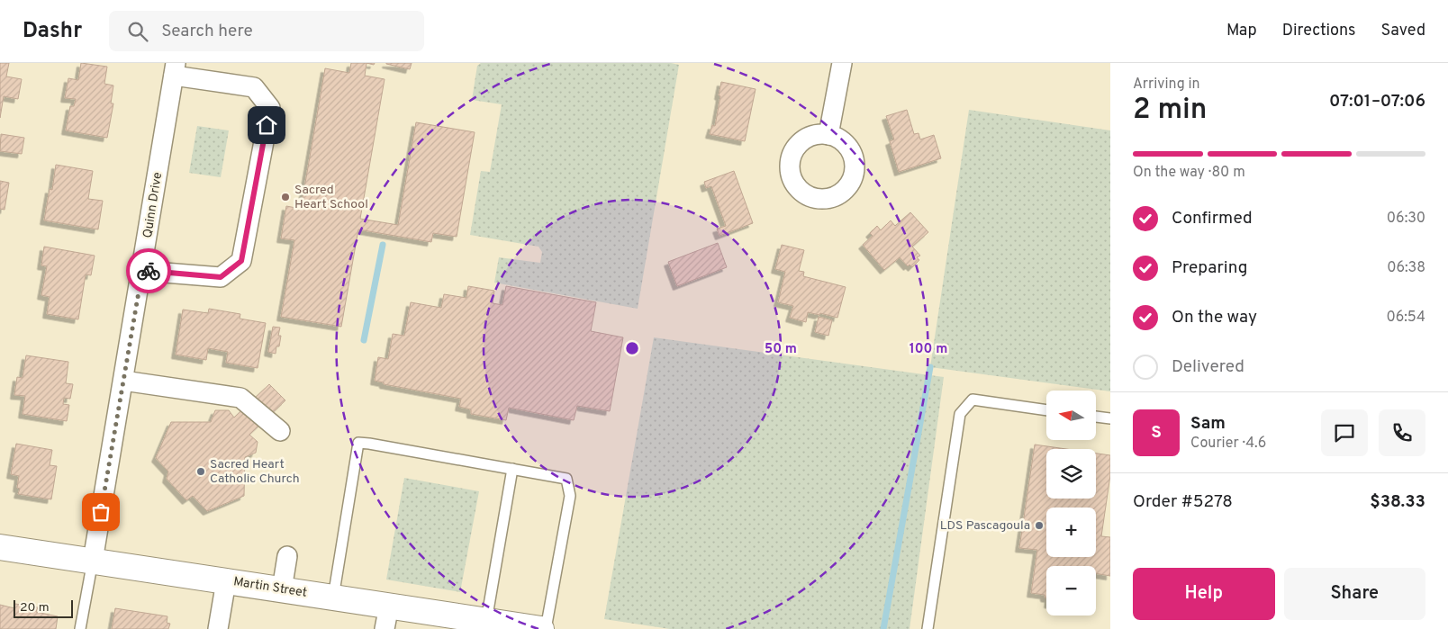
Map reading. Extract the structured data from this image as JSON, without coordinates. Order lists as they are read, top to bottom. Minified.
{"streets":{"street":["Quinn Drive","Martin Street"]},"crossings":[["Quinn Drive","Martin Street"]],"places":["Sacred Heart School","Sacred Heart Catholic Church","LDS Pascagoula"],"scale_bar":"20 m","north":"left","page":{"header":"Dashr","search":"Search here","nav":["Map","Directions","Saved"],"heading":["2 min","Arriving in","07:01–07:06"],"panel":["Sam","Courier · 4.6","Order #5278","$38.33"],"bar":"On the way · 80 m","list":[["Confirmed","06:30"],["Preparing","06:38"],["On the way","06:54"],"Delivered"],"map_buttons":["+","−"],"round":"S","buttons":["Help","Share"],"scale":"20 m"},"rings":["50 m","100 m"]}
